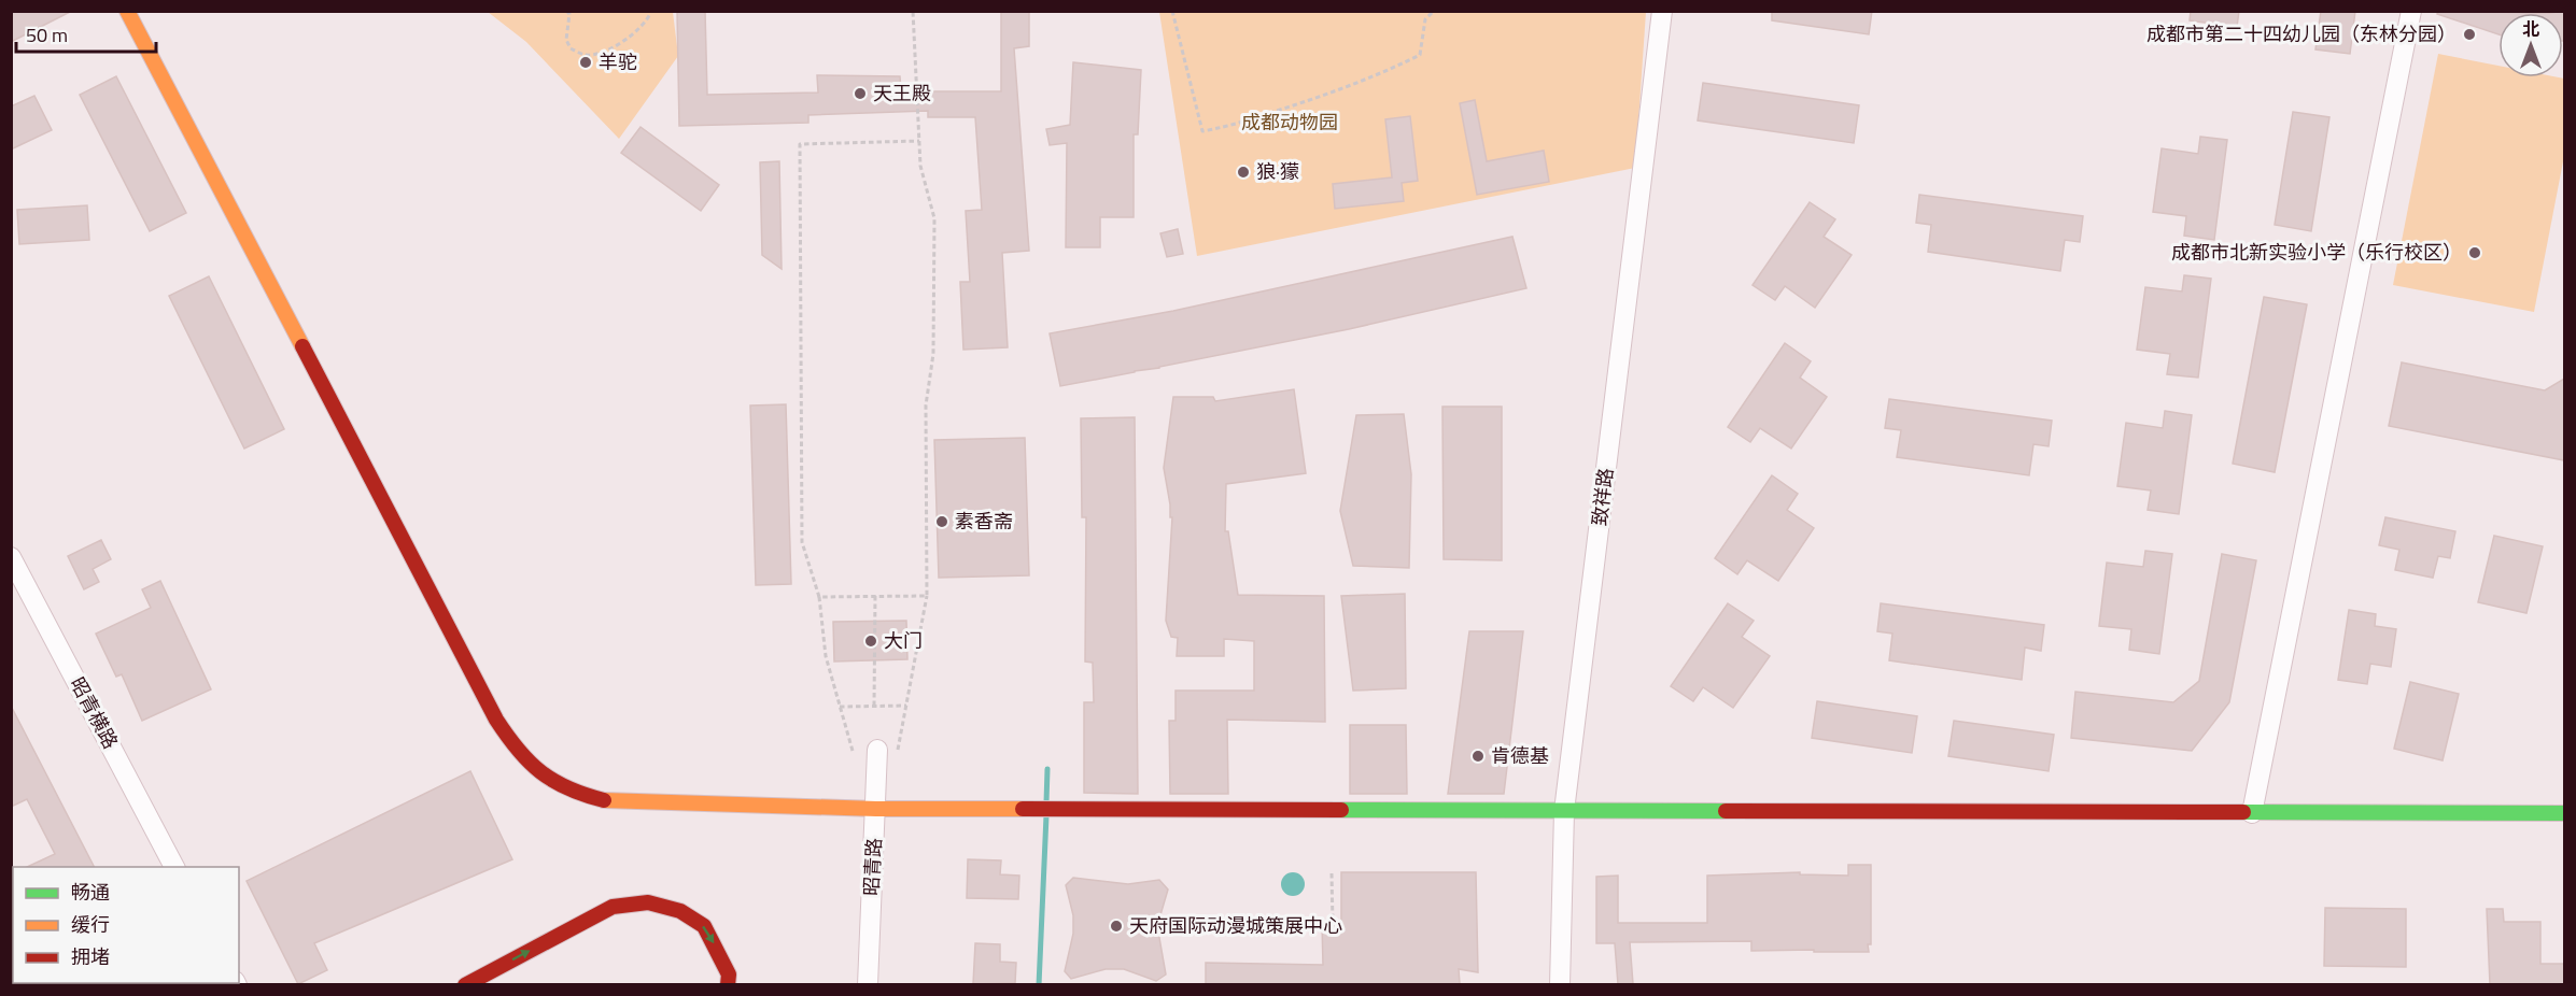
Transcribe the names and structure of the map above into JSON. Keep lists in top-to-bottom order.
{
  "streets": {
    "street": ["致祥路", "昭青横路", "昭青路"]
  },
  "parks": ["成都动物园"],
  "places": [
    "成都市第二十四幼儿园（东林分园）",
    "羊驼",
    "天王殿",
    "狼·獴",
    "成都市北新实验小学（乐行校区）",
    "素香斋",
    "大门",
    "肯德基",
    "天府国际动漫城策展中心"
  ],
  "legend": ["畅通", "缓行", "拥堵"],
  "scale_bar": "50 m",
  "north": "top"
}
